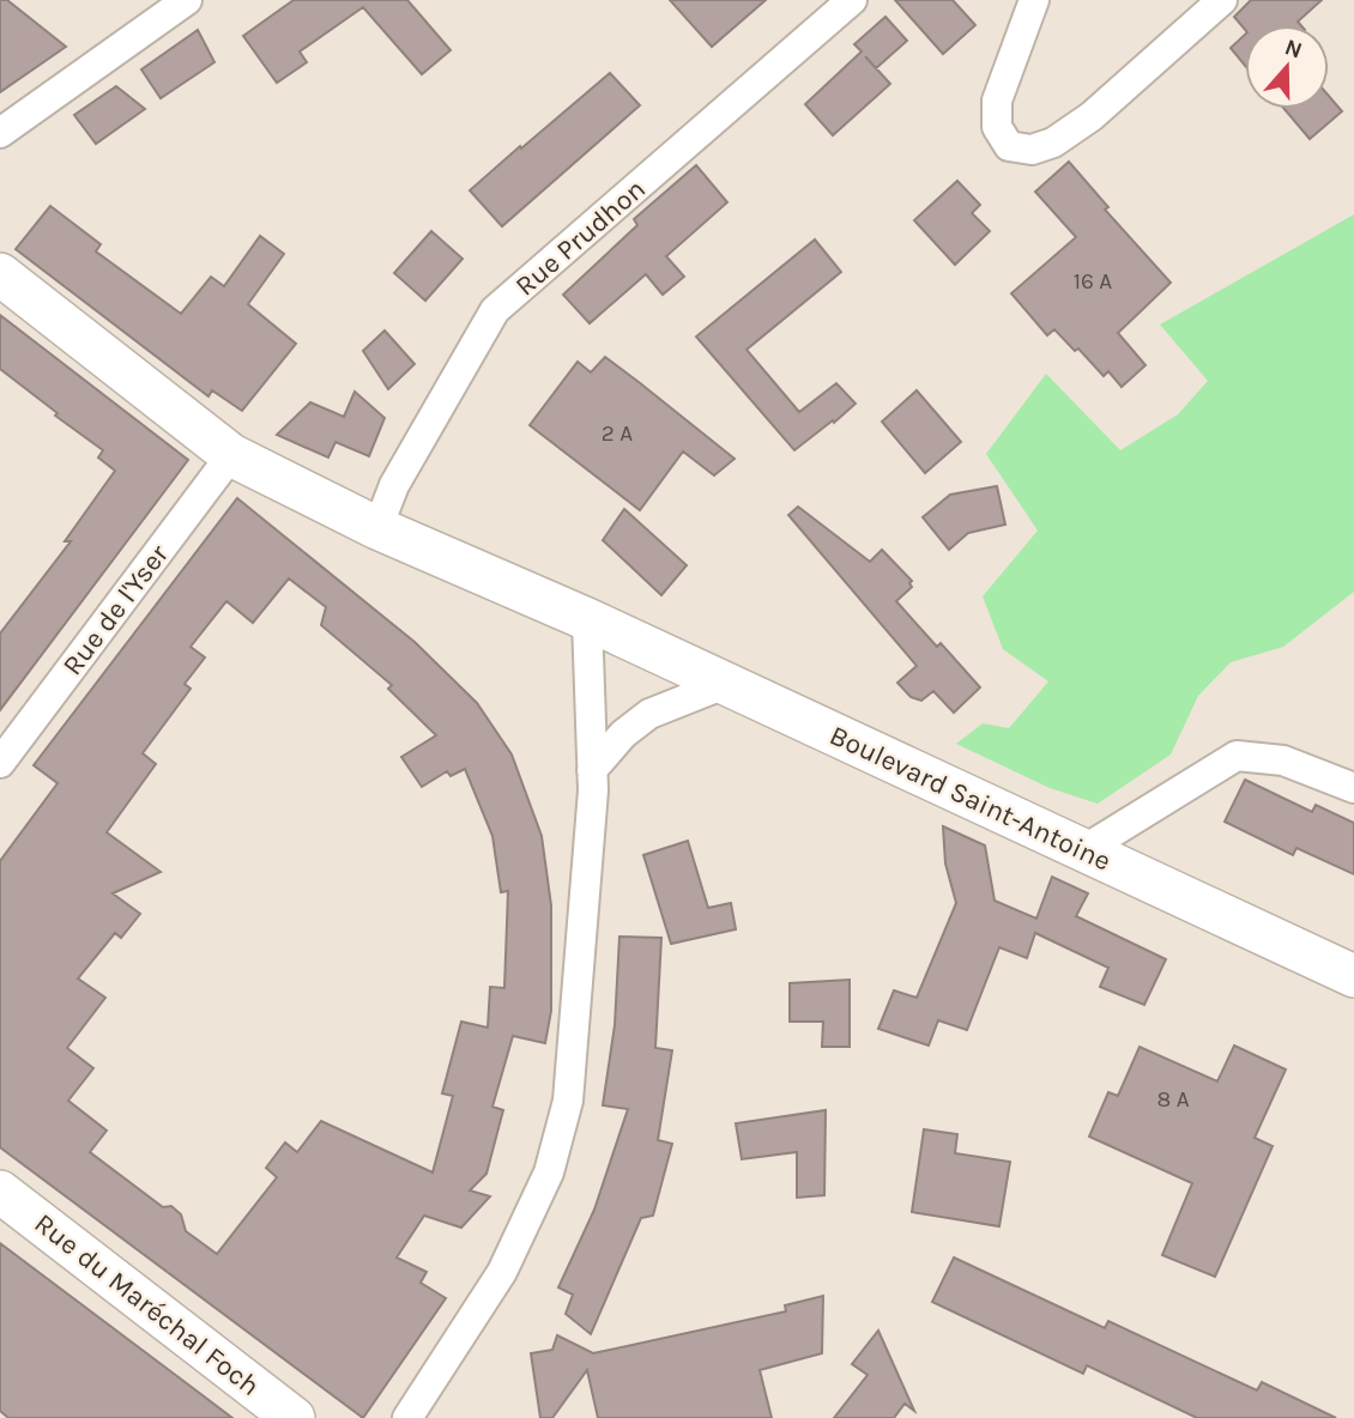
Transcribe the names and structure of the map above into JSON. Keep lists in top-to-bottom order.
{
  "streets": {
    "street": [
      "Rue Prudhon",
      "Rue de l'Yser",
      "Boulevard Saint-Antoine",
      "Rue du Maréchal Foch"
    ]
  },
  "crossings": [
    ["Rue Prudhon", "Boulevard Saint-Antoine"],
    ["Rue de l'Yser", "Boulevard Saint-Antoine"]
  ],
  "house_numbers": ["16 A", "2 A", "8 A"],
  "north": "top"
}
